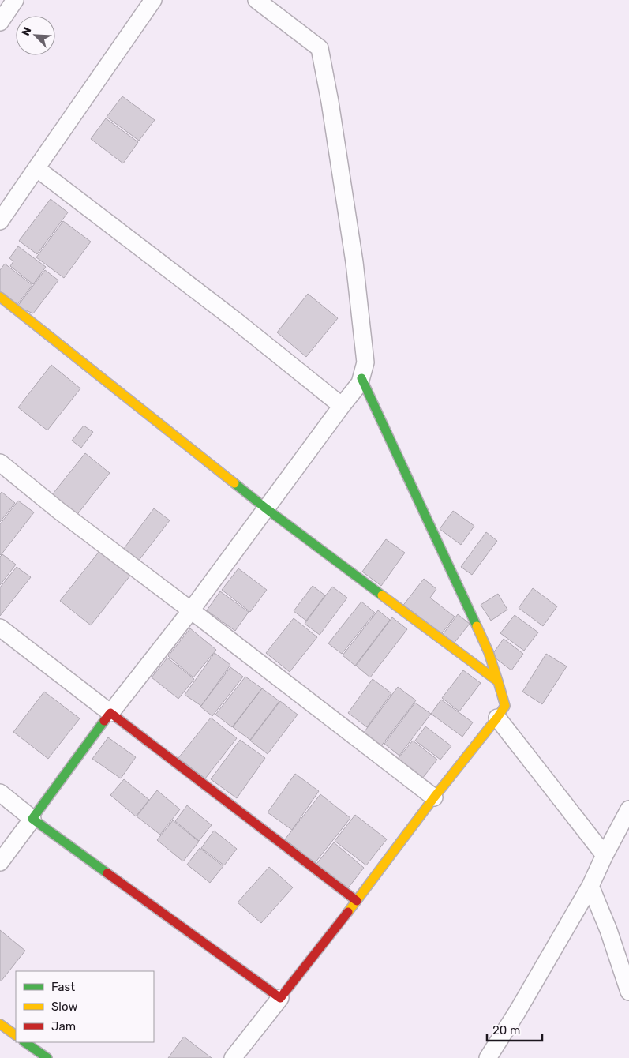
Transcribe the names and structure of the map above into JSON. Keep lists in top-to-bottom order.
{
  "legend": ["Fast", "Slow", "Jam"],
  "scale_bar": "20 m",
  "north": "top left"
}
